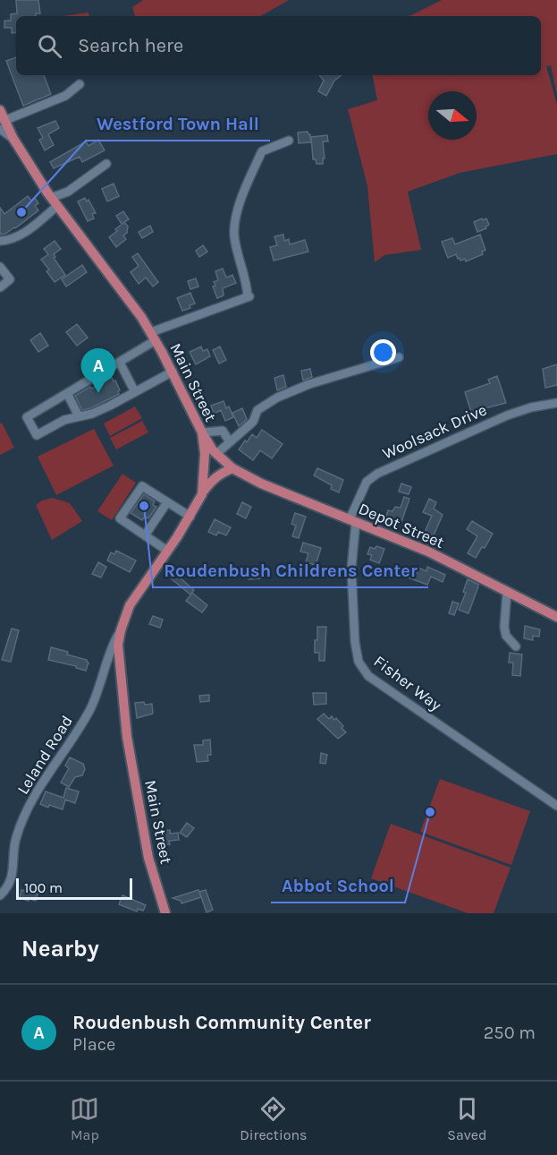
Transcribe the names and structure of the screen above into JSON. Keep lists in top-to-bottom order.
{
  "streets": {
    "main road": ["Main Street", "Depot Street"],
    "street": ["Woolsack Drive", "Fisher Way", "Leland Road"]
  },
  "crossings": [
    ["Main Street", "Depot Street"],
    ["Main Street", "Leland Road"],
    ["Woolsack Drive", "Depot Street"],
    ["Woolsack Drive", "Fisher Way"],
    ["Depot Street", "Fisher Way"]
  ],
  "places": ["Westford Town Hall", "Roudenbush Childrens Center", "Abbot School"],
  "scale_bar": "100 m",
  "north": "right",
  "page": {
    "search": "Search here",
    "pins": "A",
    "scale": "100 m",
    "heading": "Nearby",
    "list": [
      {
        "mark": "A",
        "name": "Roudenbush Community Center",
        "note": "Place",
        "value": "250 m"
      }
    ],
    "nav": ["Map", "Directions", "Saved"]
  }
}
